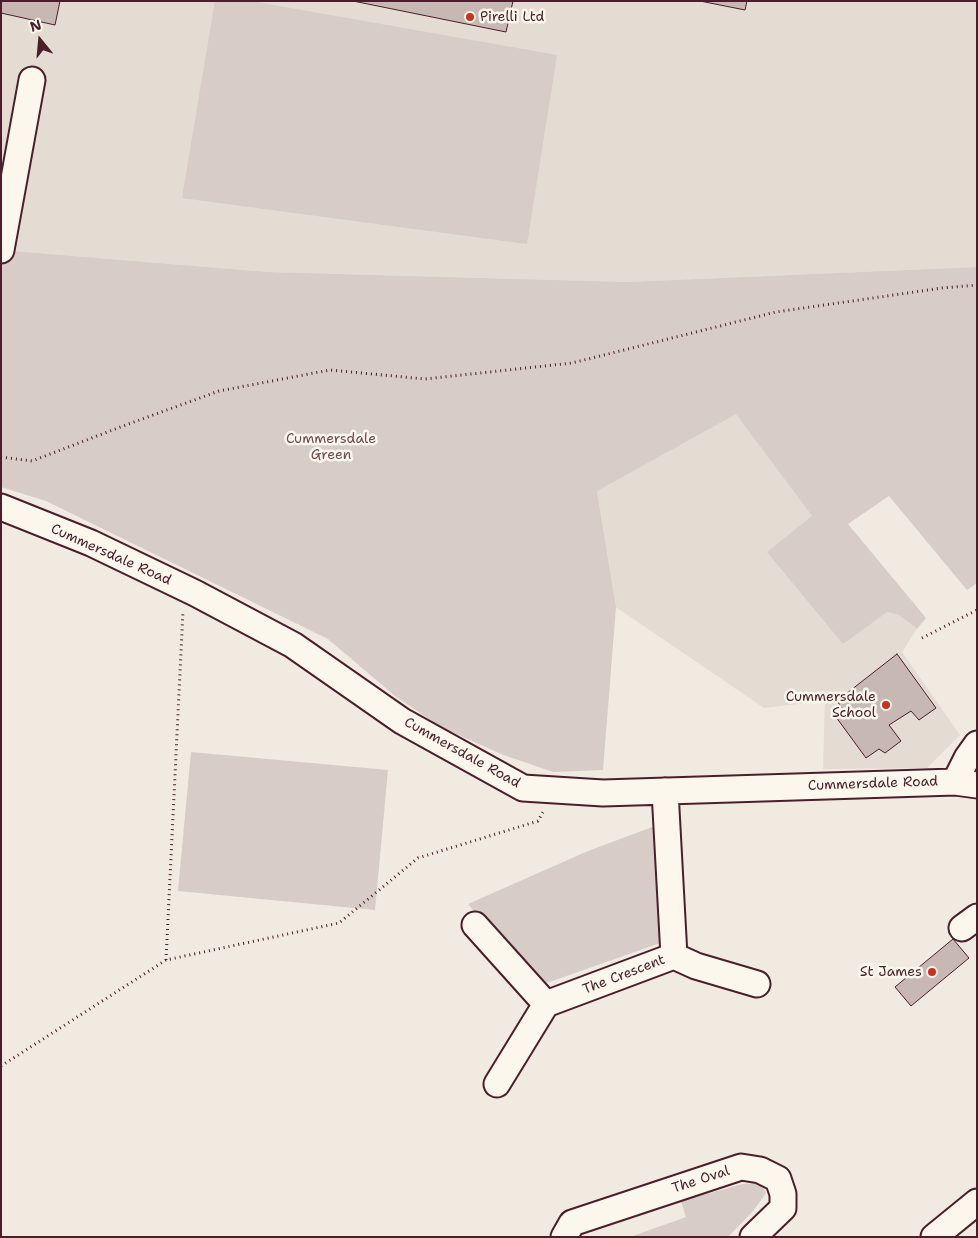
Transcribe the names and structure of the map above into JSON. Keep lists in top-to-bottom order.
{
  "streets": {
    "street": ["Cummersdale Road", "The Crescent", "The Oval"]
  },
  "crossings": [
    ["Cummersdale Road", "The Crescent"]
  ],
  "parks": ["Cummersdale Green"],
  "places": ["Pirelli Ltd", "Cummersdale School", "St James"],
  "north": "top"
}
